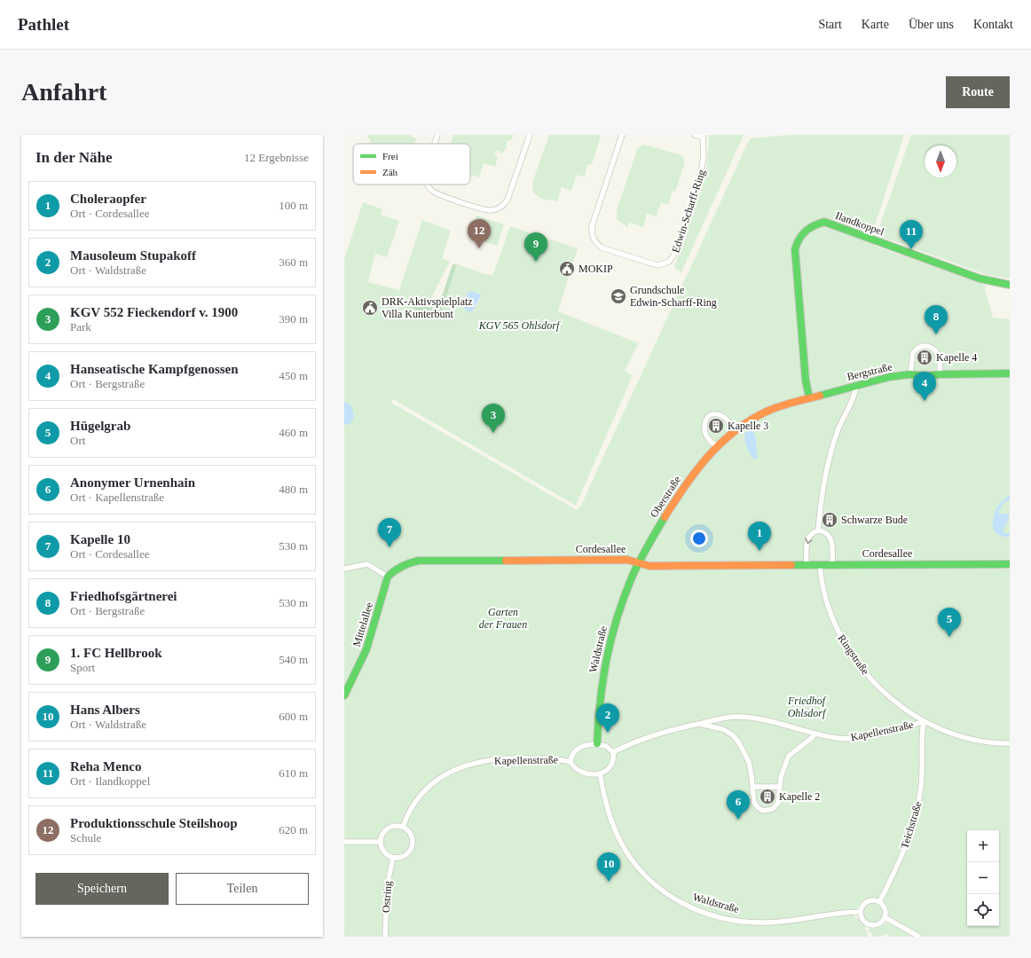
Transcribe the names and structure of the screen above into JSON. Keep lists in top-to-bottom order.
{
  "streets": {
    "street": [
      "Edwin-Scharff-Ring",
      "Ilandkoppel",
      "Bergstraße",
      "Oberstraße",
      "Cordesallee",
      "Mittelallee",
      "Waldstraße",
      "Ringstraße",
      "Kapellenstraße",
      "Teichstraße",
      "Ostring"
    ]
  },
  "crossings": [
    ["Ilandkoppel", "Oberstraße"],
    ["Bergstraße", "Oberstraße"],
    ["Oberstraße", "Cordesallee"],
    ["Oberstraße", "Waldstraße"],
    ["Cordesallee", "Mittelallee"],
    ["Cordesallee", "Waldstraße"],
    ["Cordesallee", "Ringstraße"],
    ["Waldstraße", "Kapellenstraße"],
    ["Waldstraße", "Teichstraße"],
    ["Ringstraße", "Kapellenstraße"],
    ["Ringstraße", "Teichstraße"],
    ["Kapellenstraße", "Teichstraße"],
    ["Kapellenstraße", "Ostring"]
  ],
  "parks": ["KGV 565 Ohlsdorf", "Garten der Frauen", "Friedhof Ohlsdorf"],
  "places": {
    "public building": ["MOKIP", "DRK-Aktivspielplatz Villa Kunterbunt"],
    "school or university": ["Grundschule Edwin-Scharff-Ring"],
    "building": [
      "Kapelle 4",
      "Kapelle 3",
      "Schwarze Bude",
      "Kapelle 2"
    ]
  },
  "legend": ["Frei", "Zäh"],
  "north": "bottom",
  "page": {
    "header": "Pathlet",
    "nav": [
      "Start",
      "Karte",
      "Über uns",
      "Kontakt"
    ],
    "buttons": [
      "Route",
      ["Speichern", "Teilen"]
    ],
    "title": "Anfahrt",
    "heading": ["In der Nähe", "12 Ergebnisse"],
    "list": [
      {
        "mark": "1",
        "name": "Choleraopfer",
        "note": "Ort · Cordesallee",
        "value": "100 m"
      },
      {
        "mark": "2",
        "name": "Mausoleum Stupakoff",
        "note": "Ort · Waldstraße",
        "value": "360 m"
      },
      {
        "mark": "3",
        "name": "KGV 552 Fieckendorf v. 1900",
        "note": "Park",
        "value": "390 m"
      },
      {
        "mark": "4",
        "name": "Hanseatische Kampfgenossen",
        "note": "Ort · Bergstraße",
        "value": "450 m"
      },
      {
        "mark": "5",
        "name": "Hügelgrab",
        "note": "Ort",
        "value": "460 m"
      },
      {
        "mark": "6",
        "name": "Anonymer Urnenhain",
        "note": "Ort · Kapellenstraße",
        "value": "480 m"
      },
      {
        "mark": "7",
        "name": "Kapelle 10",
        "note": "Ort · Cordesallee",
        "value": "530 m"
      },
      {
        "mark": "8",
        "name": "Friedhofsgärtnerei",
        "note": "Ort · Bergstraße",
        "value": "530 m"
      },
      {
        "mark": "9",
        "name": "1. FC Hellbrook",
        "note": "Sport",
        "value": "540 m"
      },
      {
        "mark": "10",
        "name": "Hans Albers",
        "note": "Ort · Waldstraße",
        "value": "600 m"
      },
      {
        "mark": "11",
        "name": "Reha Menco",
        "note": "Ort · Ilandkoppel",
        "value": "610 m"
      },
      {
        "mark": "12",
        "name": "Produktionsschule Steilshoop",
        "note": "Schule",
        "value": "620 m"
      }
    ],
    "pins": [
      "12",
      "11",
      "9",
      "8",
      "4",
      "3",
      "7",
      "1",
      "5",
      "2",
      "6",
      "10"
    ],
    "map_buttons": ["+", "−"]
  }
}
